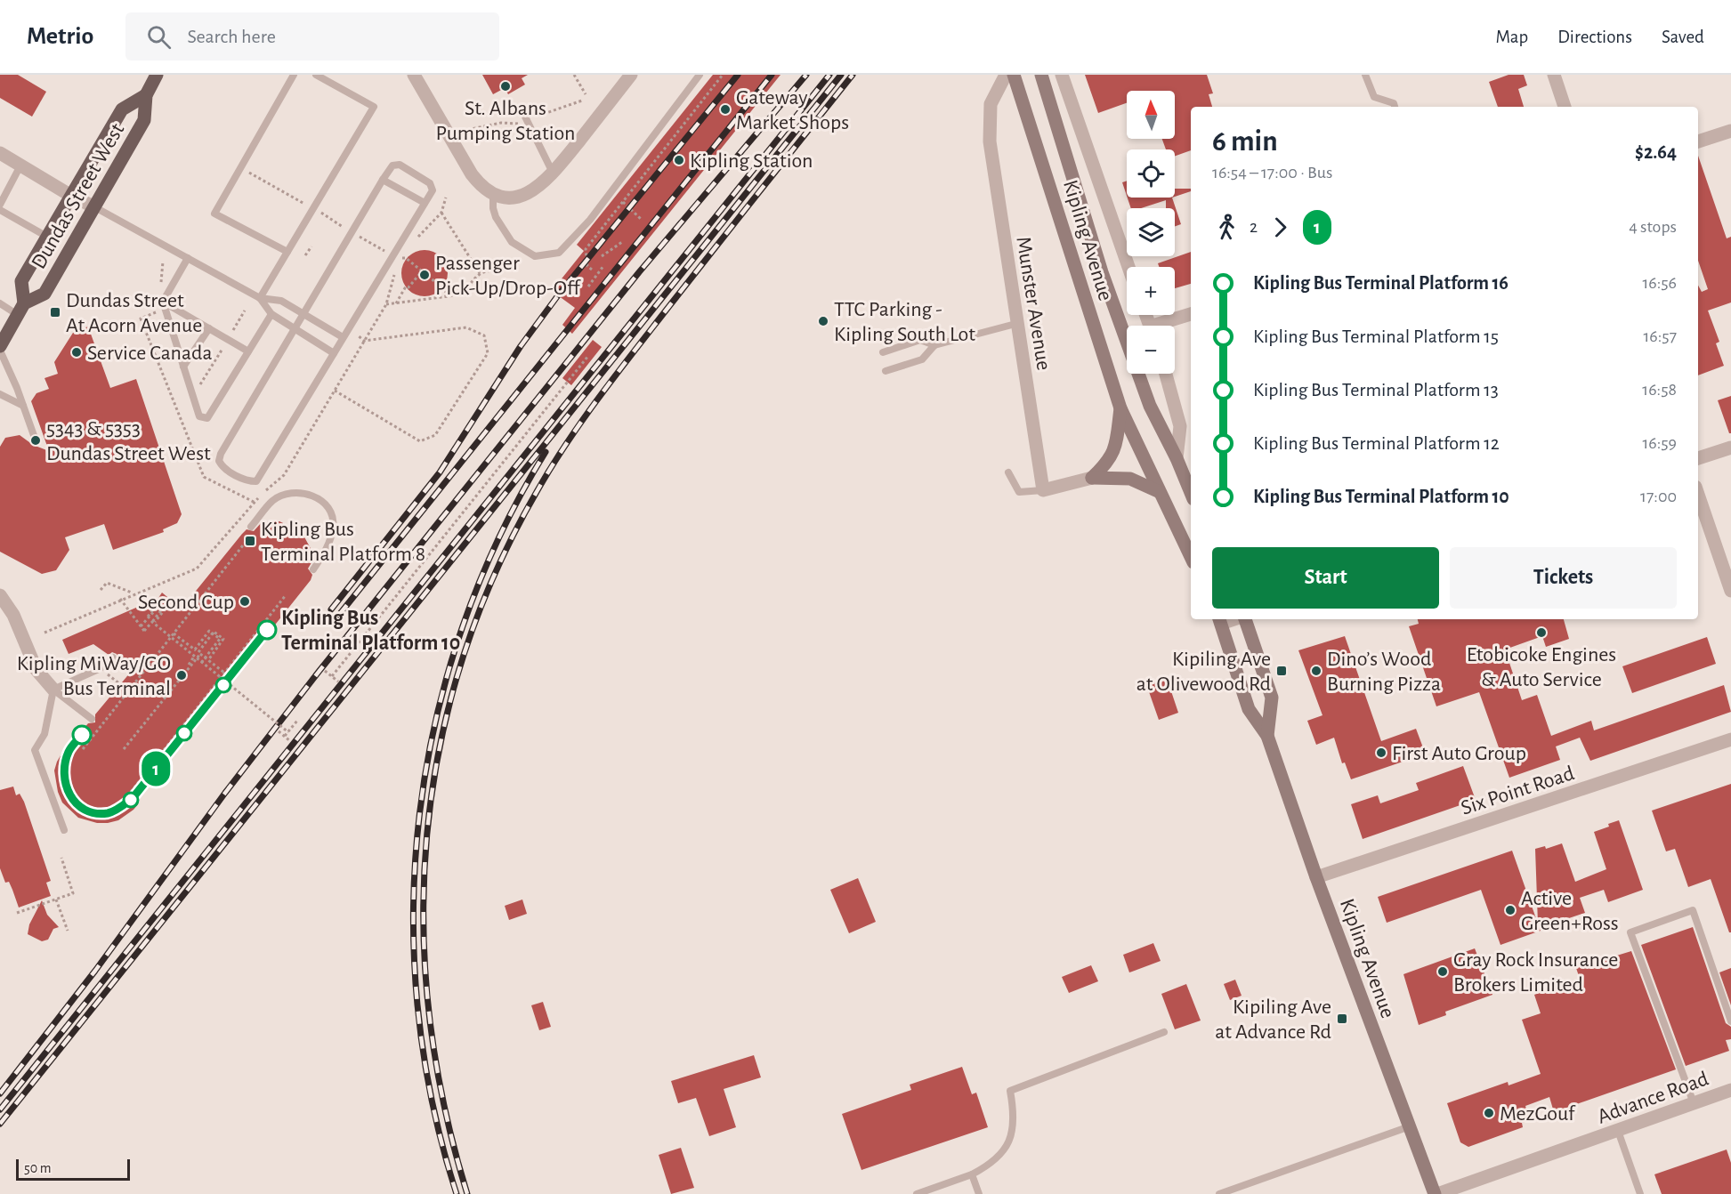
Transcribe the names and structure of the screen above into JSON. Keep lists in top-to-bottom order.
{
  "streets": {
    "main road": ["Dundas Street West", "Kipling Avenue"],
    "street": ["Munster Avenue", "Six Point Road", "Advance Road"]
  },
  "crossings": [
    ["Kipling Avenue", "Six Point Road"],
    ["Kipling Avenue", "Advance Road"]
  ],
  "places": {
    "other": [
      "St. Albans Pumping Station",
      "Gateway Market Shops",
      "Kipling Station",
      "Passenger Pick-Up/Drop-Off",
      "TTC Parking - Kipling South Lot",
      "Service Canada",
      "5343 & 5353 Dundas Street West",
      "Second Cup",
      "Kipling Bus Terminal Platform 10",
      "Etobicoke Engines & Auto Service",
      "Dino’s Wood Burning Pizza",
      "Kipling MiWay/GO Bus Terminal",
      "First Auto Group",
      "Active Green+Ross",
      "Gray Rock Insurance Brokers Limited",
      "MezGouf"
    ],
    "transit": [
      "Dundas Street At Acorn Avenue",
      "Kipling Bus Terminal Platform 8",
      "Kipiling Ave at Olivewood Rd",
      "Kipiling Ave at Advance Rd"
    ]
  },
  "lines": ["bus line 1"],
  "scale_bar": "50 m",
  "north": "top",
  "page": {
    "header": "Metrio",
    "search": "Search here",
    "nav": ["Map", "Directions", "Saved"],
    "on_map": "1",
    "map_buttons": ["+", "−"],
    "heading": ["6 min", "16:54 – 17:00 · Bus", "$2.64"],
    "legs": ["2", "1", "4 stops"],
    "list": [
      {
        "name": "Kipling Bus Terminal Platform 16",
        "value": "16:56"
      },
      {
        "name": "Kipling Bus Terminal Platform 15",
        "value": "16:57"
      },
      {
        "name": "Kipling Bus Terminal Platform 13",
        "value": "16:58"
      },
      {
        "name": "Kipling Bus Terminal Platform 12",
        "value": "16:59"
      },
      {
        "name": "Kipling Bus Terminal Platform 10",
        "value": "17:00"
      }
    ],
    "buttons": ["Start", "Tickets"],
    "scale": "50 m"
  }
}
